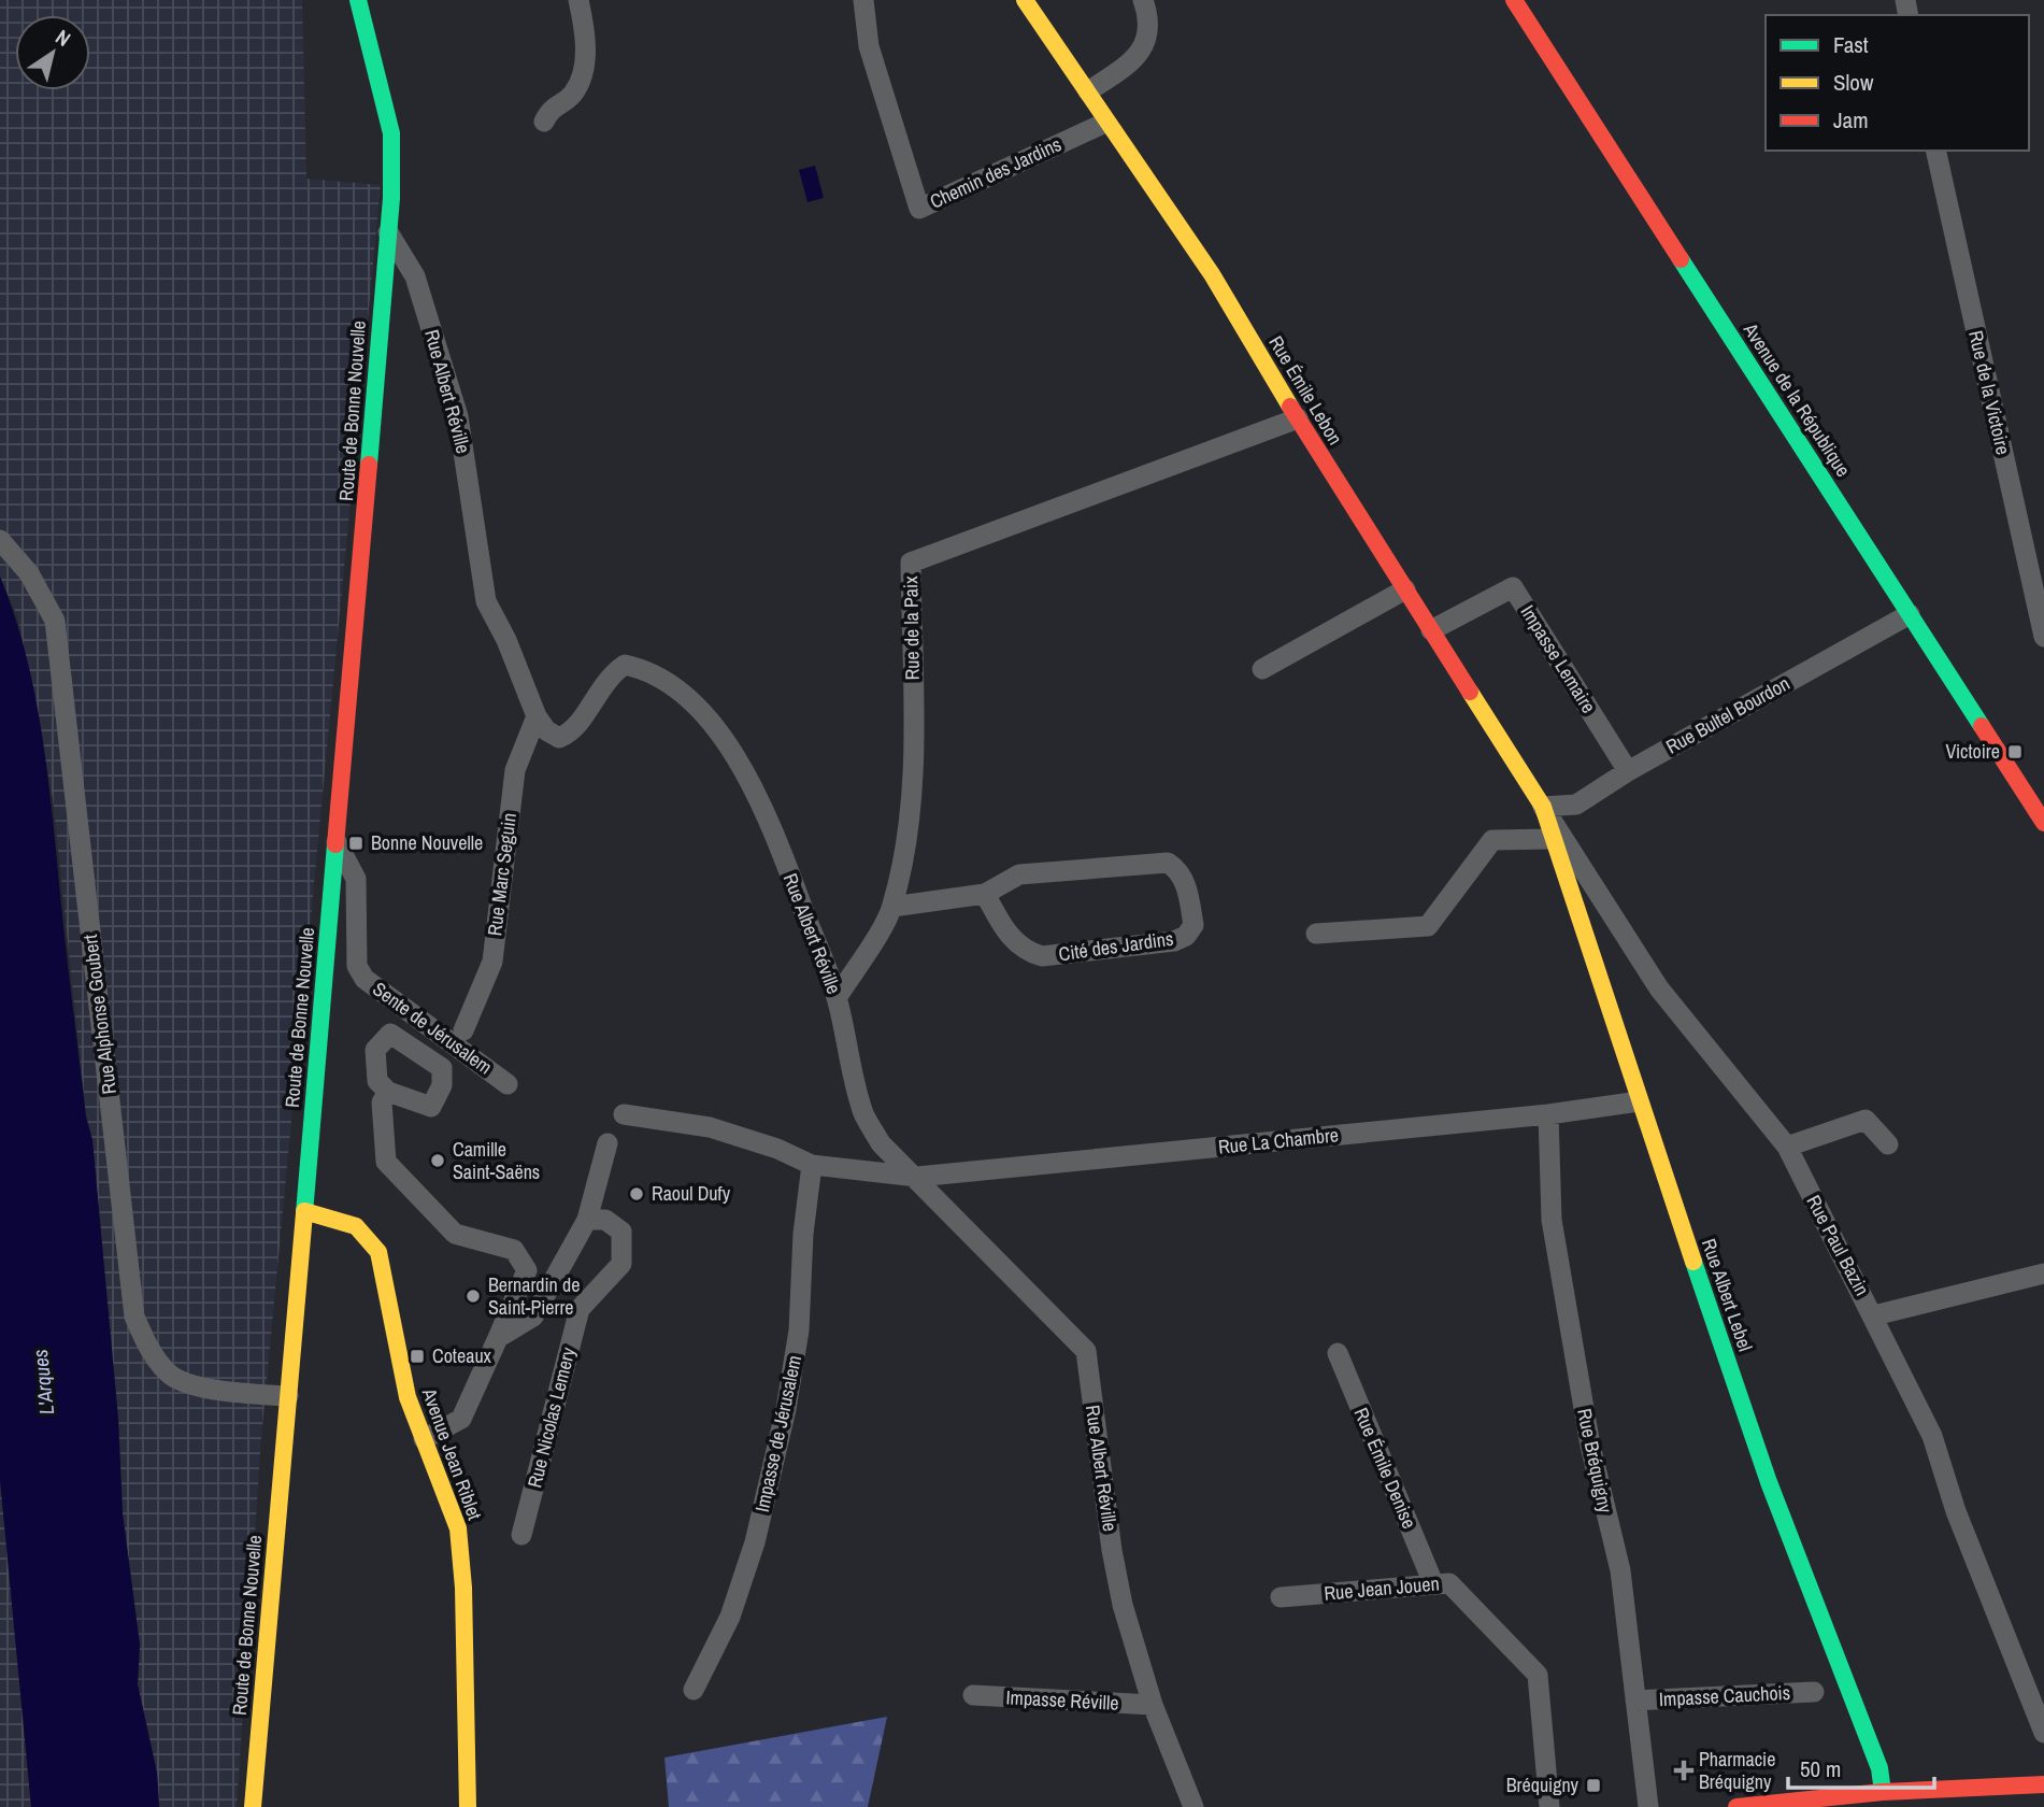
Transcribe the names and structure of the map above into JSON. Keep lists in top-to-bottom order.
{
  "streets": {
    "street": [
      "Chemin des Jardins",
      "Rue Émile Lebon",
      "Rue Albert Réville",
      "Rue de la Victoire",
      "Avenue de la République",
      "Route de Bonne Nouvelle",
      "Rue de la Paix",
      "Impasse Lemaire",
      "Rue Bultel Bourdon",
      "Rue Marc Seguin",
      "Cité des Jardins",
      "Rue Alphonse Goubert",
      "Sente de Jérusalem",
      "Rue La Chambre",
      "Rue Paul Bazin",
      "Rue Albert Lebel",
      "Rue Nicolas Lemery",
      "Impasse de Jérusalem",
      "Avenue Jean Riblet",
      "Rue Bréquigny",
      "Rue Émile Denise",
      "Rue Jean Jouen",
      "Impasse Cauchois",
      "Impasse Réville"
    ]
  },
  "crossings": [
    ["Chemin des Jardins", "Rue Émile Lebon"],
    ["Rue Émile Lebon", "Rue de la Paix"],
    ["Rue Émile Lebon", "Impasse Lemaire"],
    ["Rue Émile Lebon", "Rue Bultel Bourdon"],
    ["Rue Émile Lebon", "Rue Paul Bazin"],
    ["Rue Émile Lebon", "Rue Albert Lebel"],
    ["Rue Albert Réville", "Route de Bonne Nouvelle"],
    ["Rue Albert Réville", "Rue de la Paix"],
    ["Rue Albert Réville", "Rue Marc Seguin"],
    ["Rue Albert Réville", "Rue La Chambre"],
    ["Rue Albert Réville", "Impasse Réville"],
    ["Avenue de la République", "Rue Bultel Bourdon"],
    ["Route de Bonne Nouvelle", "Rue Alphonse Goubert"],
    ["Route de Bonne Nouvelle", "Sente de Jérusalem"],
    ["Route de Bonne Nouvelle", "Avenue Jean Riblet"],
    ["Rue de la Paix", "Cité des Jardins"],
    ["Impasse Lemaire", "Rue Bultel Bourdon"],
    ["Rue Bultel Bourdon", "Rue Paul Bazin"],
    ["Rue Bultel Bourdon", "Rue Albert Lebel"],
    ["Rue La Chambre", "Rue Albert Lebel"],
    ["Rue La Chambre", "Rue Bréquigny"],
    ["Rue Paul Bazin", "Rue Albert Lebel"],
    ["Rue Bréquigny", "Impasse Cauchois"],
    ["Rue Émile Denise", "Rue Jean Jouen"]
  ],
  "water": ["L'Arques"],
  "places": {
    "transit": [
      "Victoire",
      "Bonne Nouvelle",
      "Coteaux",
      "Bréquigny"
    ],
    "other": ["Camille Saint-Saëns", "Raoul Dufy", "Bernardin de Saint-Pierre"],
    "health": ["Pharmacie Bréquigny"]
  },
  "legend": ["Fast", "Slow", "Jam"],
  "scale_bar": "50 m",
  "north": "top right"
}
